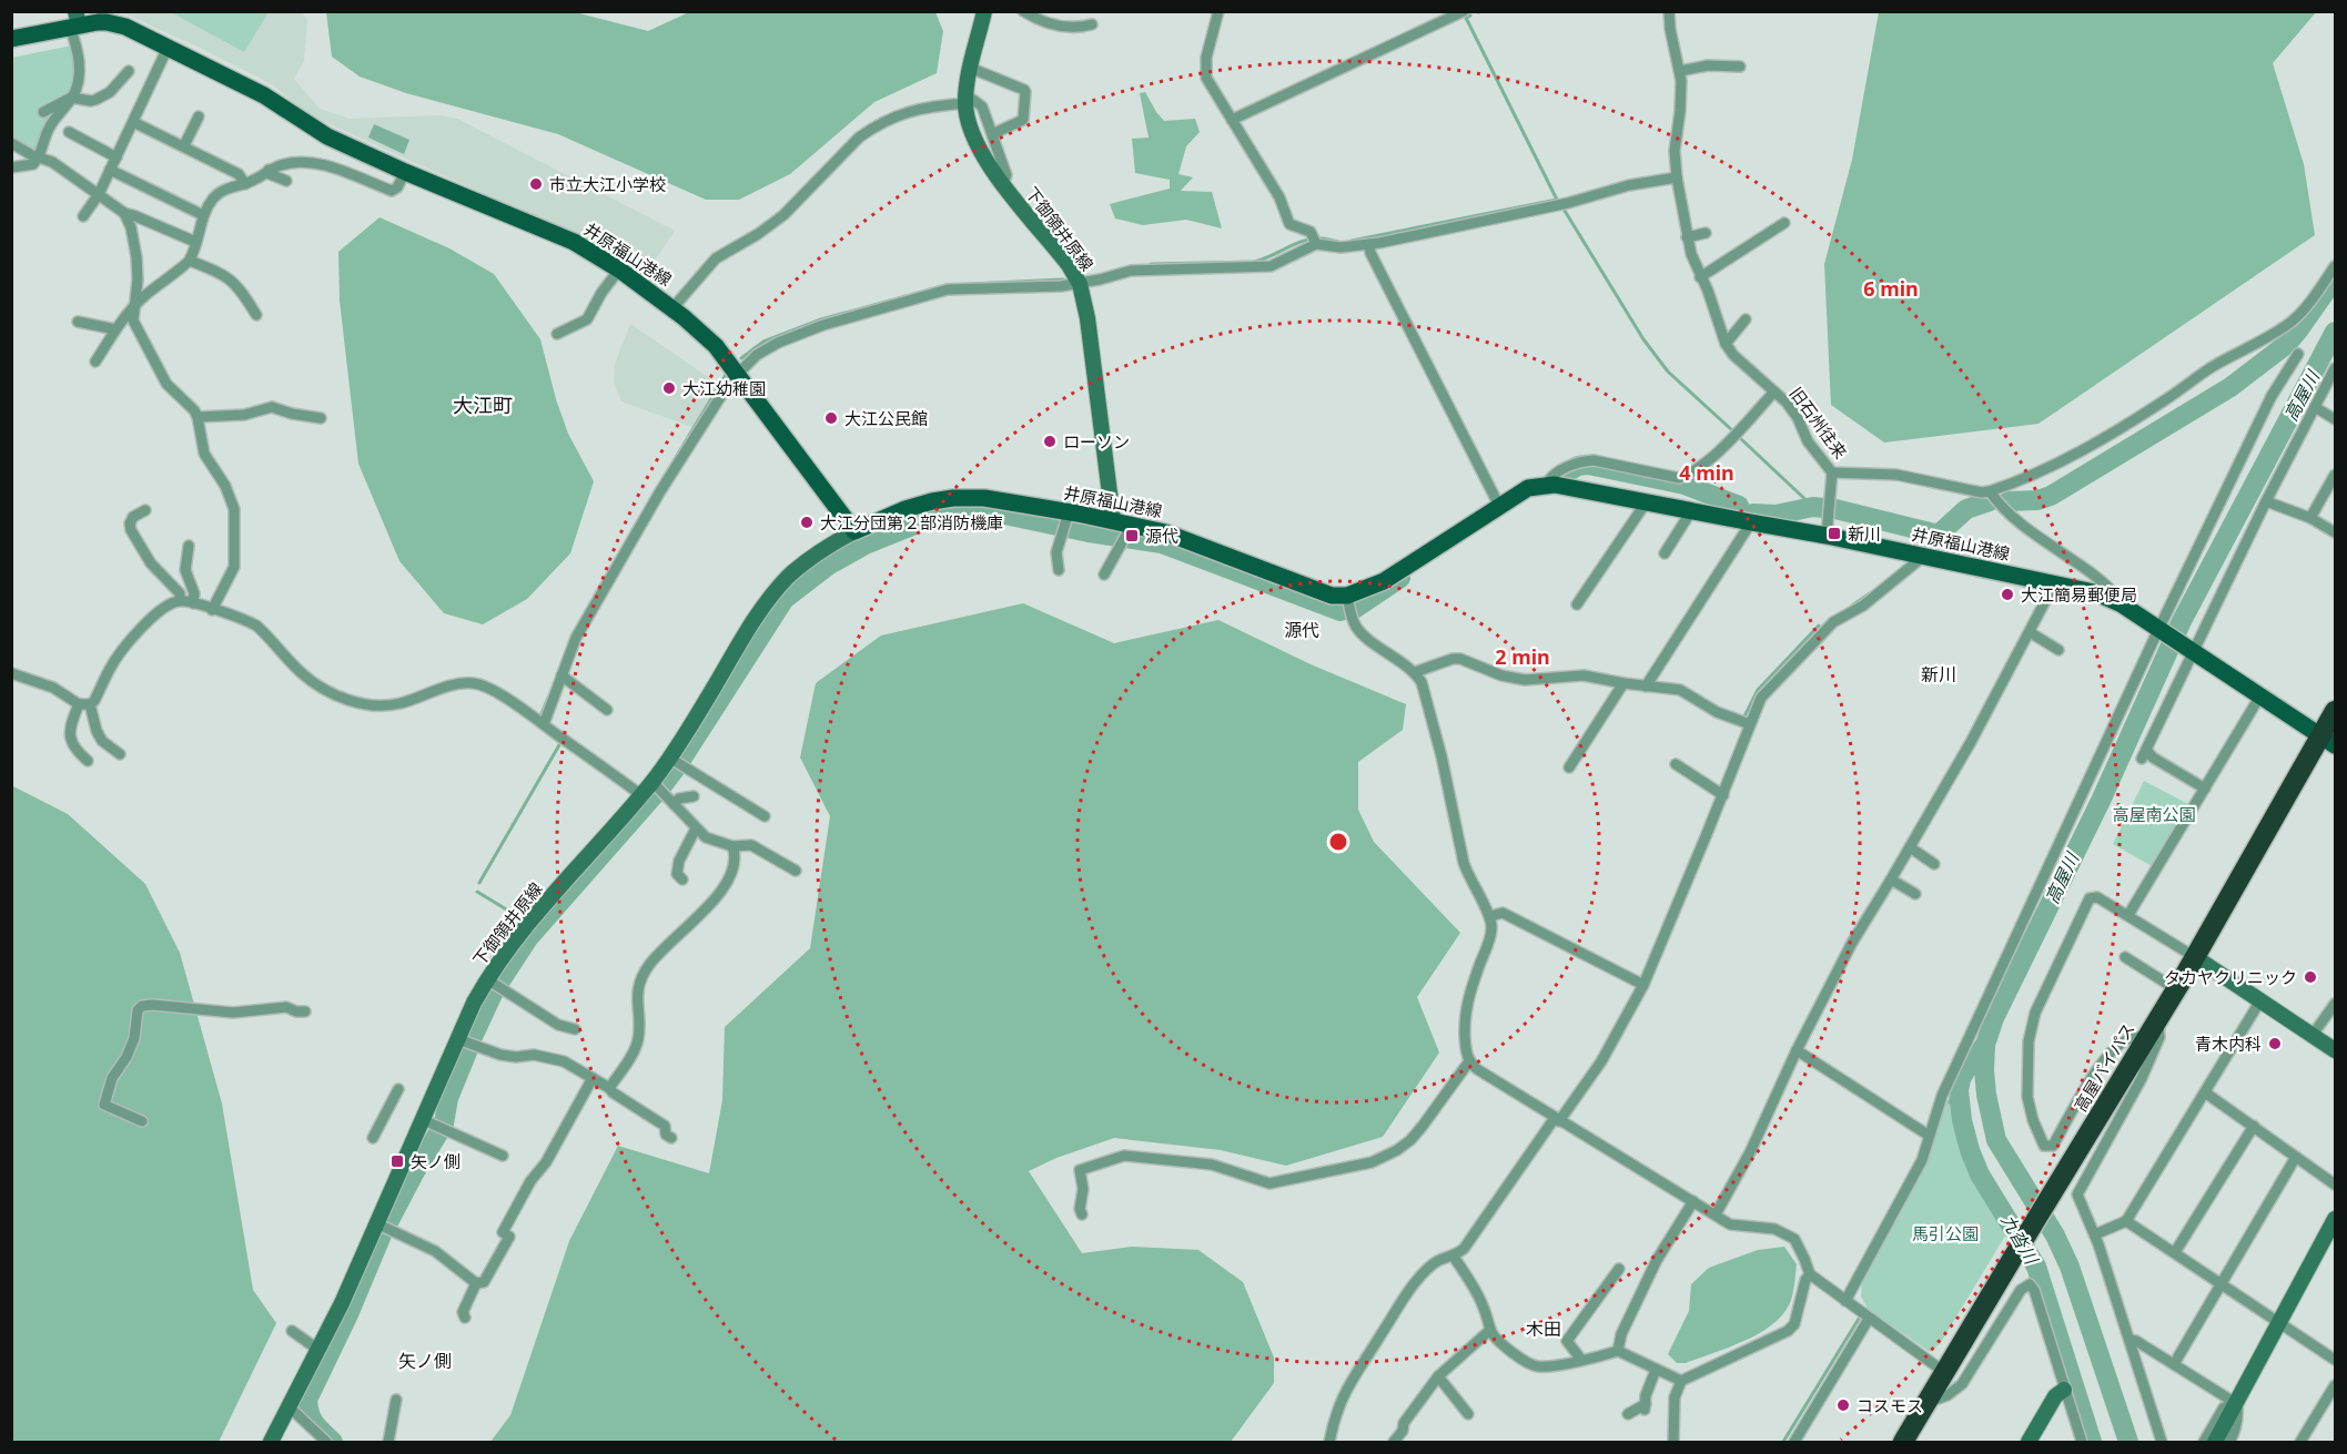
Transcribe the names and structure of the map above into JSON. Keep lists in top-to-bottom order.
{
  "streets": {
    "highway": ["高屋バイパス"],
    "main road": ["下御領井原線", "井原福山港線"],
    "street": ["旧石州往来"]
  },
  "crossings": [
    ["下御領井原線", "井原福山港線"],
    ["井原福山港線", "高屋バイパス"]
  ],
  "districts": [
    "大江町",
    "源代",
    "新川",
    "木田",
    "矢ノ側"
  ],
  "water": ["高屋川", "九沓川"],
  "parks": ["高屋南公園", "馬引公園"],
  "places": {
    "other": [
      "市立大江小学校",
      "大江幼稚園",
      "大江公民館",
      "ローソン",
      "大江分団第２部消防機庫",
      "大江簡易郵便局",
      "タカヤクリニック",
      "青木内科",
      "コスモス"
    ],
    "transit": ["新川", "源代", "矢ノ側"]
  },
  "rings": ["6 min", "4 min", "2 min"]
}
